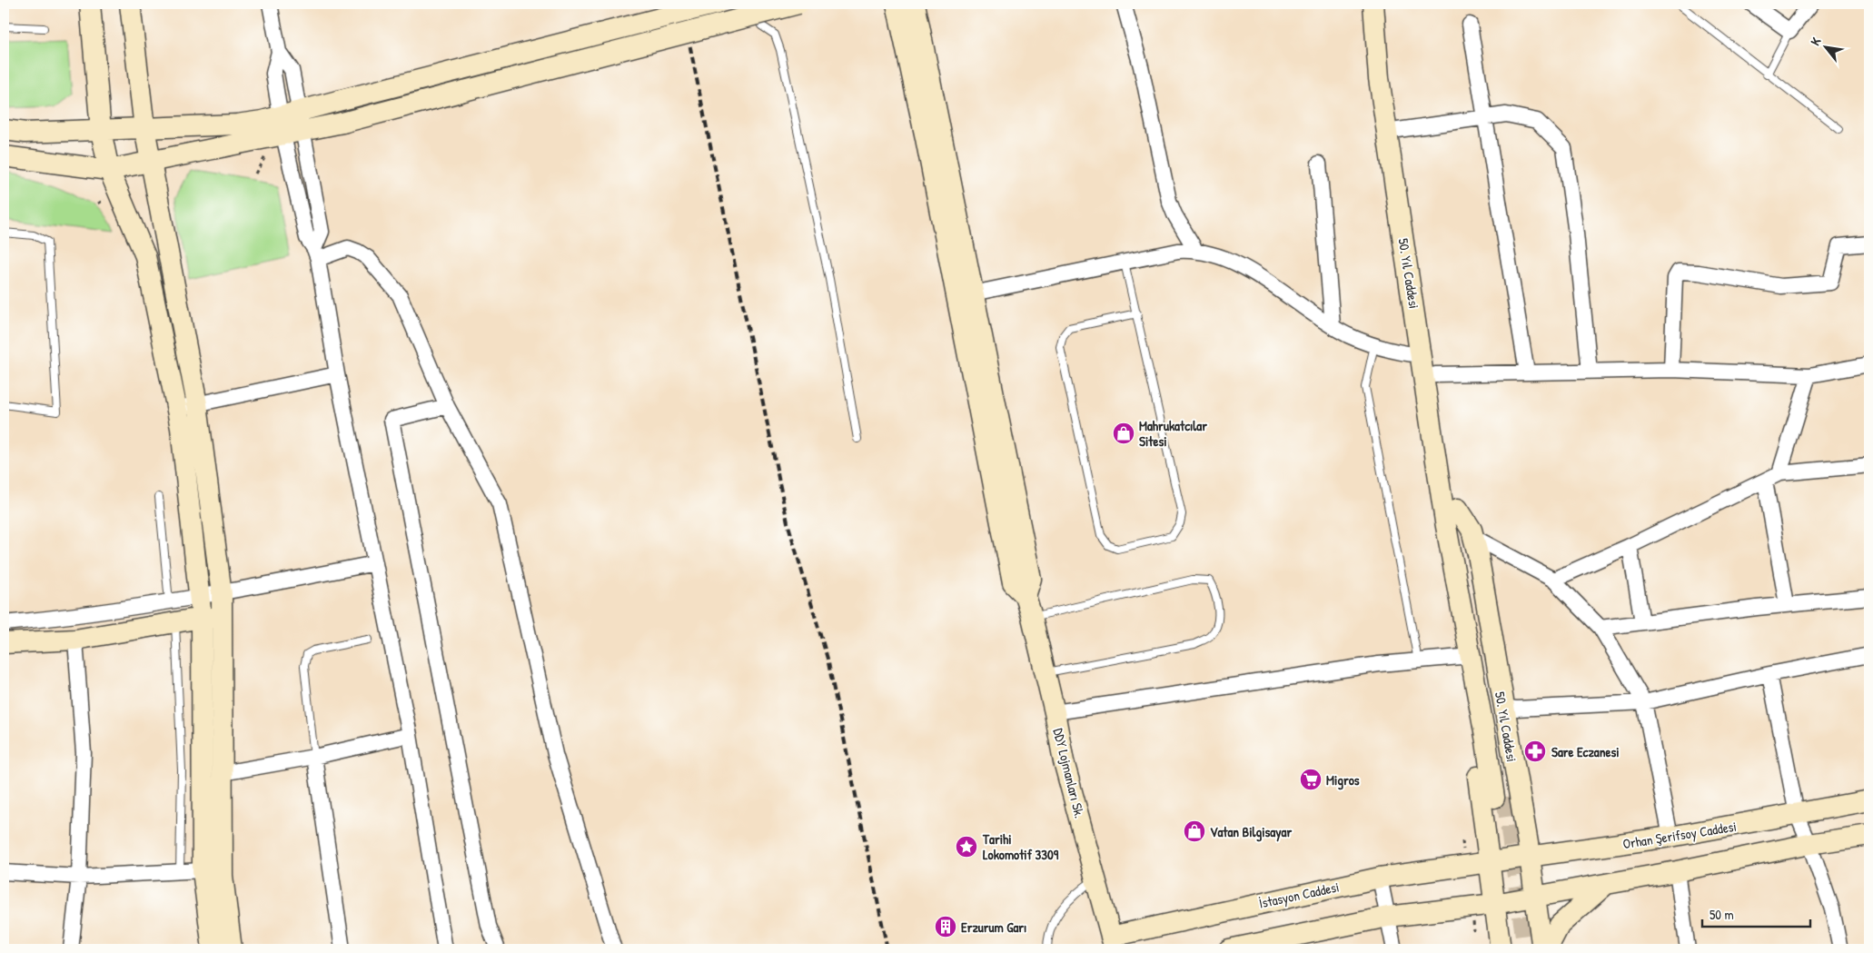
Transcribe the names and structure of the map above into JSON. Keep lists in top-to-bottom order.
{
  "streets": {
    "street": [
      "50. Yıl Caddesi",
      "DDY Lojmanları Sk.",
      "Orhan Şerifsoy Caddesi",
      "İstasyon Caddesi"
    ]
  },
  "crossings": [
    ["50. Yıl Caddesi", "Orhan Şerifsoy Caddesi"],
    ["50. Yıl Caddesi", "İstasyon Caddesi"],
    ["DDY Lojmanları Sk.", "İstasyon Caddesi"],
    ["Orhan Şerifsoy Caddesi", "İstasyon Caddesi"]
  ],
  "places": {
    "shop": ["Mahrukatcılar Sitesi", "Vatan Bilgisayar"],
    "pharmacy": ["Sare Eczanesi"],
    "supermarket": ["Migros"],
    "place": ["Tarihi Lokomotif 3309"],
    "building": ["Erzurum Garı"]
  },
  "scale_bar": "50 m",
  "north": "top left"
}
